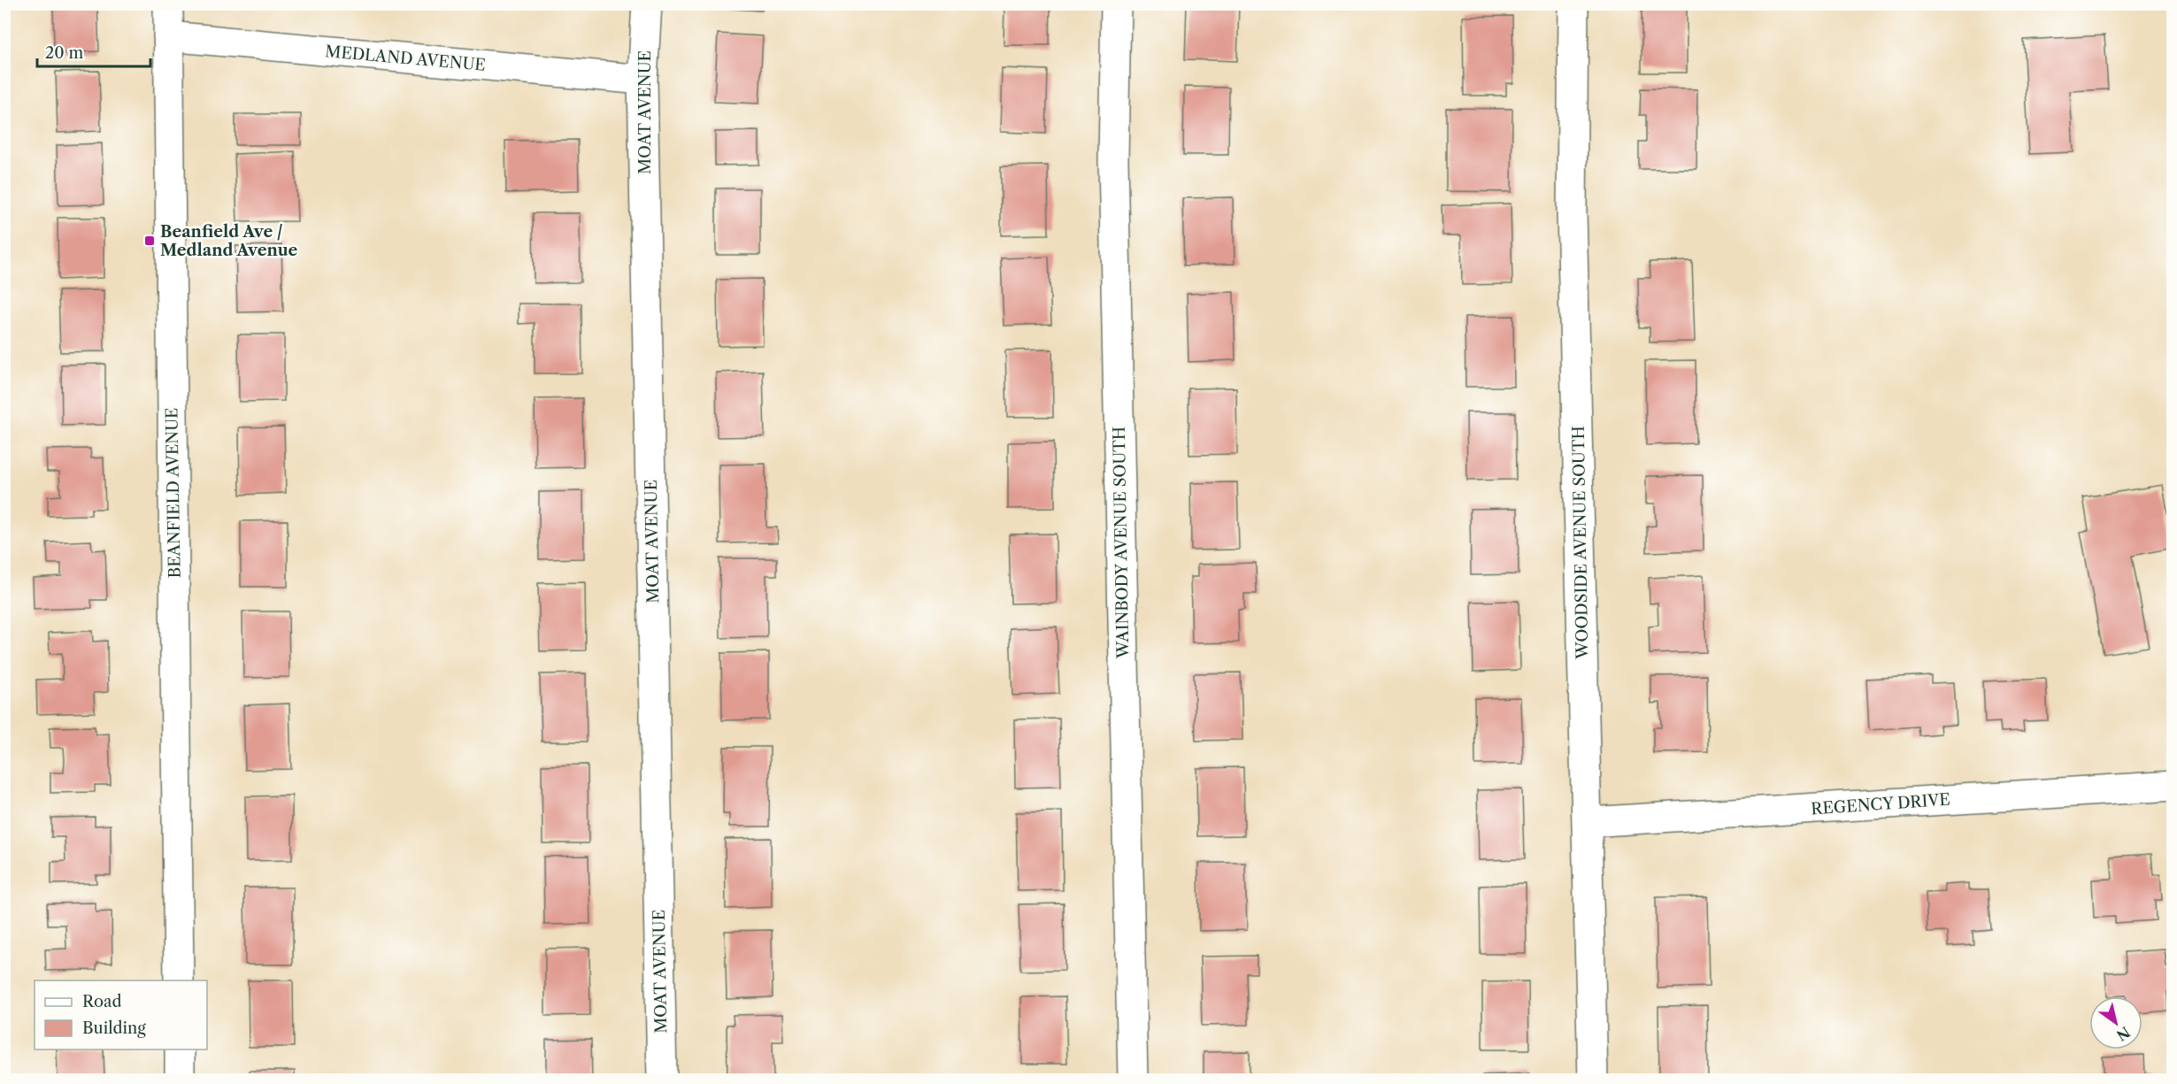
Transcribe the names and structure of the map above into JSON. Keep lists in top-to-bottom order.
{
  "streets": {
    "street": [
      "MEDLAND AVENUE",
      "MOAT AVENUE",
      "BEANFIELD AVENUE",
      "WAINBODY AVENUE SOUTH",
      "WOODSIDE AVENUE SOUTH",
      "REGENCY DRIVE"
    ]
  },
  "crossings": [
    ["MEDLAND AVENUE", "MOAT AVENUE"],
    ["MEDLAND AVENUE", "BEANFIELD AVENUE"],
    ["WOODSIDE AVENUE SOUTH", "REGENCY DRIVE"]
  ],
  "places": {
    "transit": ["Beanfield Ave / Medland Avenue"]
  },
  "legend": ["Road", "Building"],
  "scale_bar": "20 m",
  "north": "bottom right"
}
